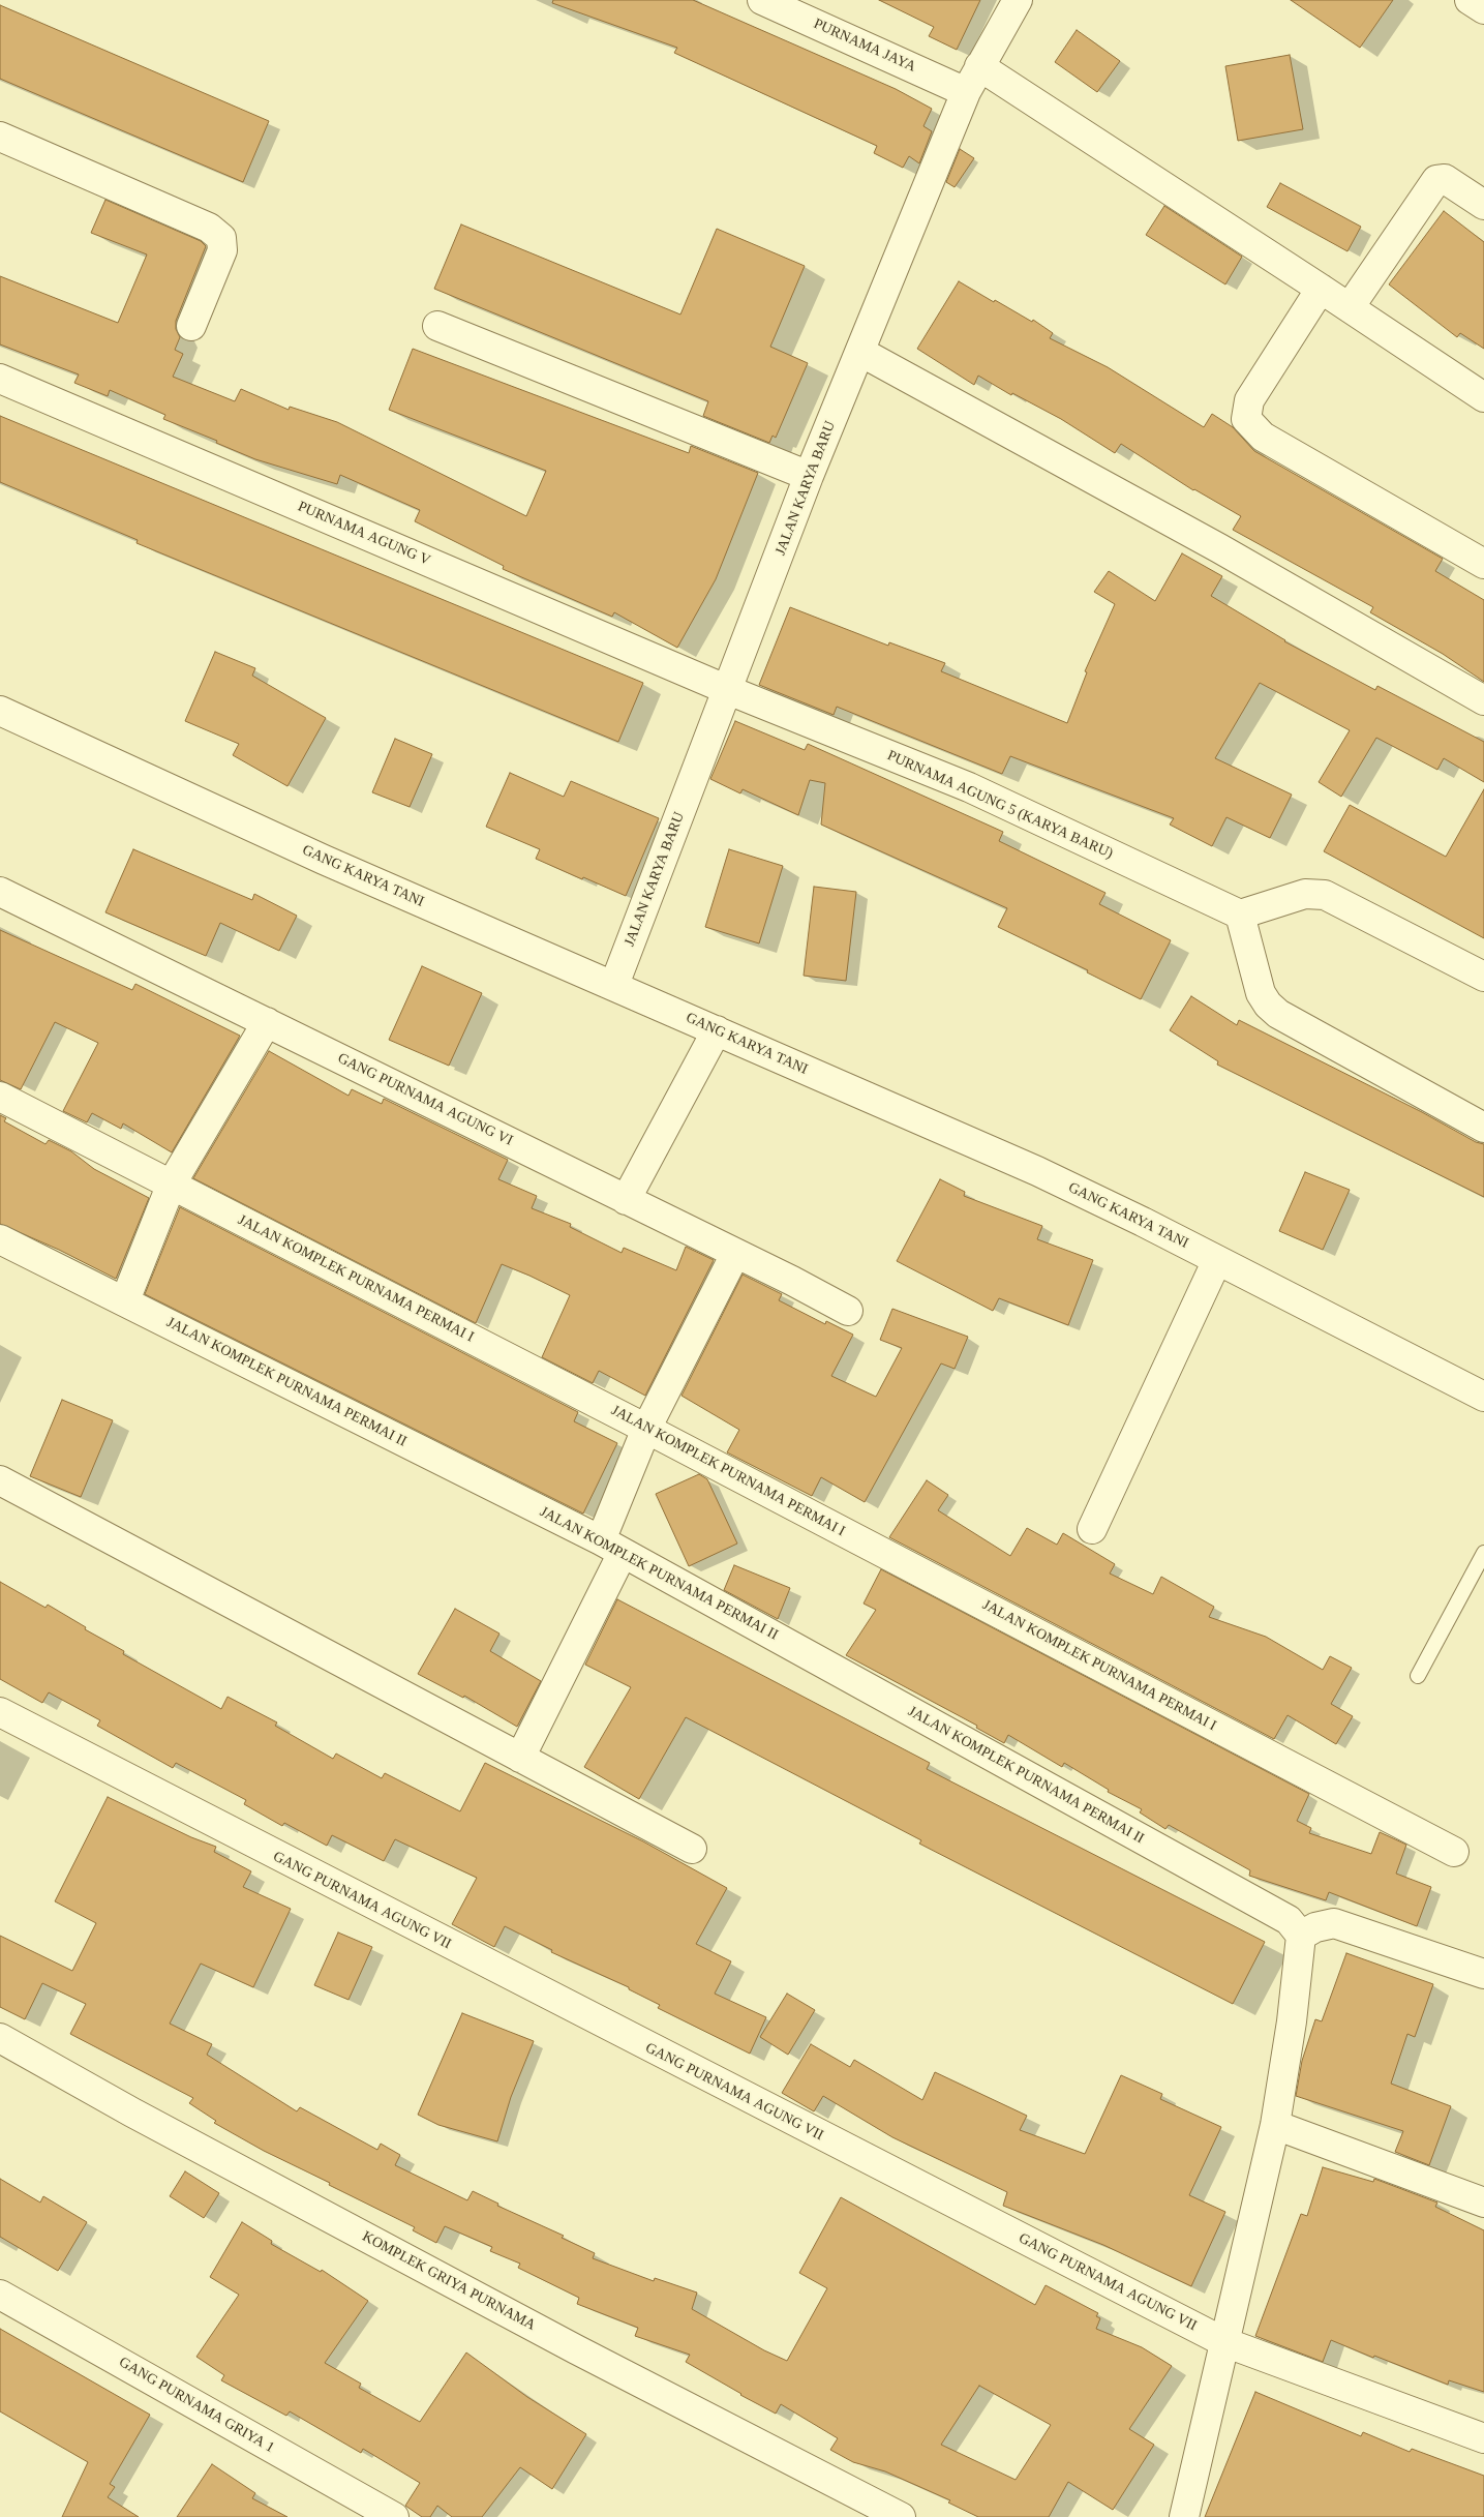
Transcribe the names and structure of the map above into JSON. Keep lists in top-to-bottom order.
{
  "streets": {
    "street": [
      "PURNAMA JAYA",
      "JALAN KARYA BARU",
      "PURNAMA AGUNG V",
      "PURNAMA AGUNG 5 (KARYA BARU)",
      "GANG KARYA TANI",
      "GANG PURNAMA AGUNG VI",
      "JALAN KOMPLEK PURNAMA PERMAI I",
      "JALAN KOMPLEK PURNAMA PERMAI II",
      "GANG PURNAMA AGUNG VII",
      "KOMPLEK GRIYA PURNAMA",
      "GANG PURNAMA GRIYA 1"
    ]
  },
  "crossings": [
    ["PURNAMA JAYA", "JALAN KARYA BARU"],
    ["JALAN KARYA BARU", "PURNAMA AGUNG V"],
    ["JALAN KARYA BARU", "PURNAMA AGUNG 5 (KARYA BARU)"],
    ["JALAN KARYA BARU", "GANG KARYA TANI"],
    ["PURNAMA AGUNG V", "PURNAMA AGUNG 5 (KARYA BARU)"]
  ]
}
